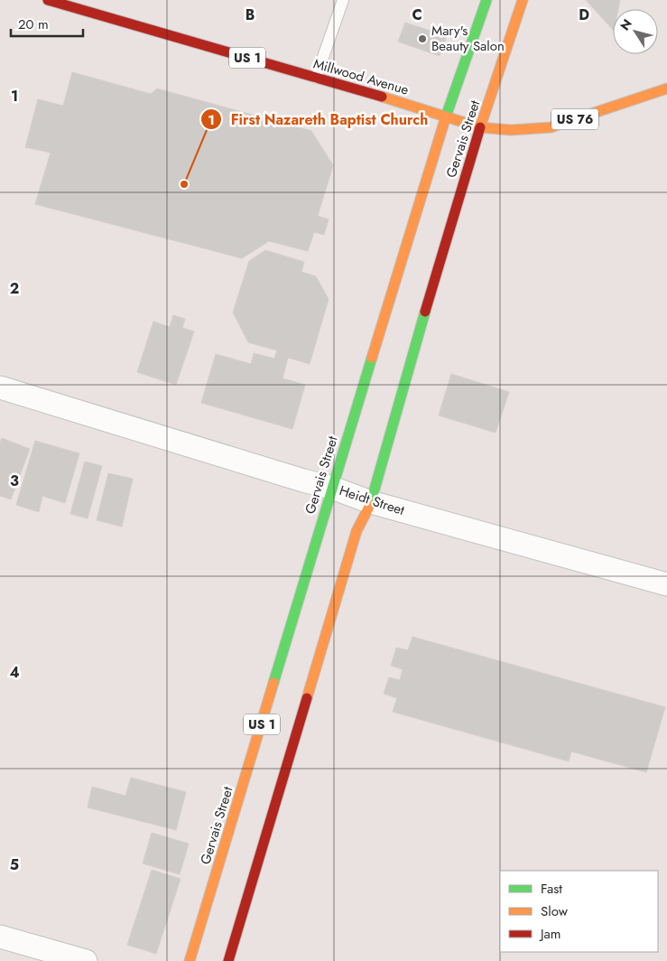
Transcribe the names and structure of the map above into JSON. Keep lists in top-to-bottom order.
{
  "streets": {
    "main road": [
      "US 1",
      "Millwood Avenue",
      "US 76",
      "Gervais Street"
    ],
    "street": ["Heidt Street"]
  },
  "crossings": [
    ["Millwood Avenue", "Gervais Street"],
    ["Gervais Street", "Heidt Street"]
  ],
  "places": ["Mary's Beauty Salon", "First Nazareth Baptist Church"],
  "legend": ["Fast", "Slow", "Jam"],
  "scale_bar": "20 m",
  "north": "top left",
  "grid": {
    "columns": ["B", "C", "D"],
    "rows": [
      "1",
      "2",
      "3",
      "4",
      "5"
    ]
  }
}
